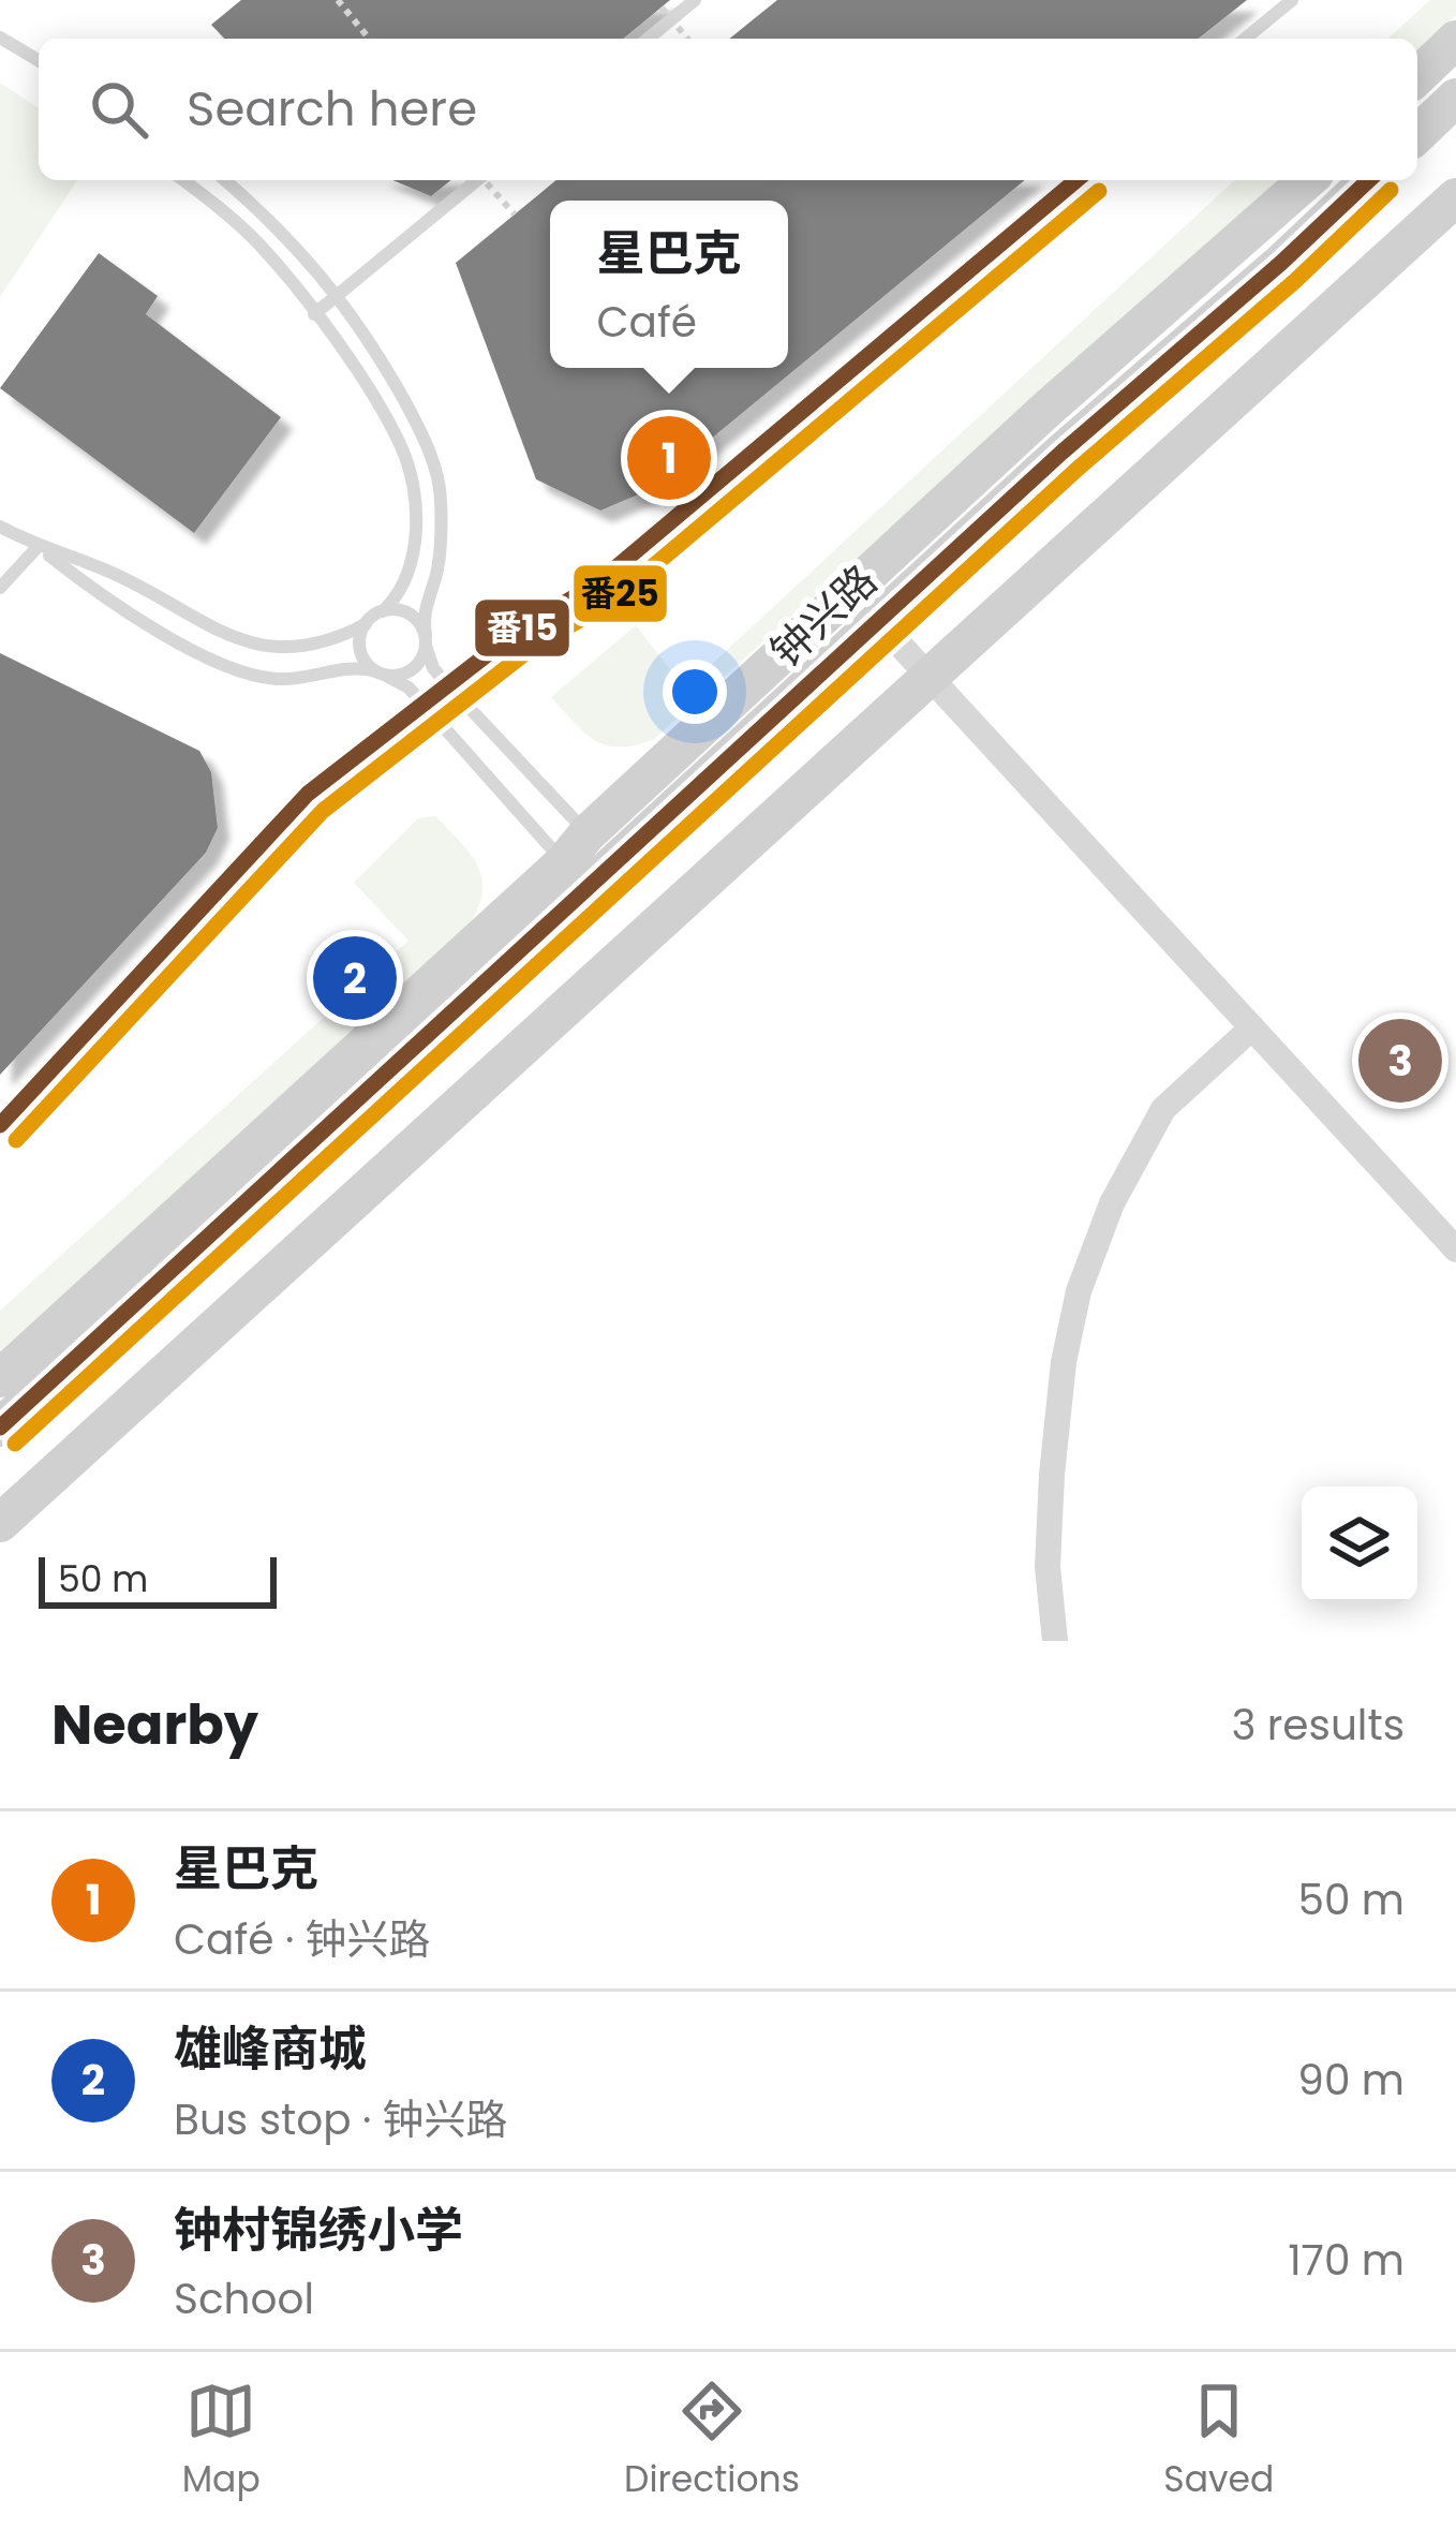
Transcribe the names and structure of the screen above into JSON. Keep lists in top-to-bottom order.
{
  "streets": {
    "main road": ["钟兴路"]
  },
  "lines": ["transit line 番15", "transit line 番25"],
  "scale_bar": "50 m",
  "page": {
    "search": "Search here",
    "popup": ["星巴克", "Café"],
    "pins": ["1", "2", "3"],
    "scale": "50 m",
    "heading": ["Nearby", "3 results"],
    "list": [
      {
        "mark": "1",
        "name": "星巴克",
        "note": "Café · 钟兴路",
        "value": "50 m"
      },
      {
        "mark": "2",
        "name": "雄峰商城",
        "note": "Bus stop · 钟兴路",
        "value": "90 m"
      },
      {
        "mark": "3",
        "name": "钟村锦绣小学",
        "note": "School",
        "value": "170 m"
      }
    ],
    "nav": ["Map", "Directions", "Saved"]
  }
}
